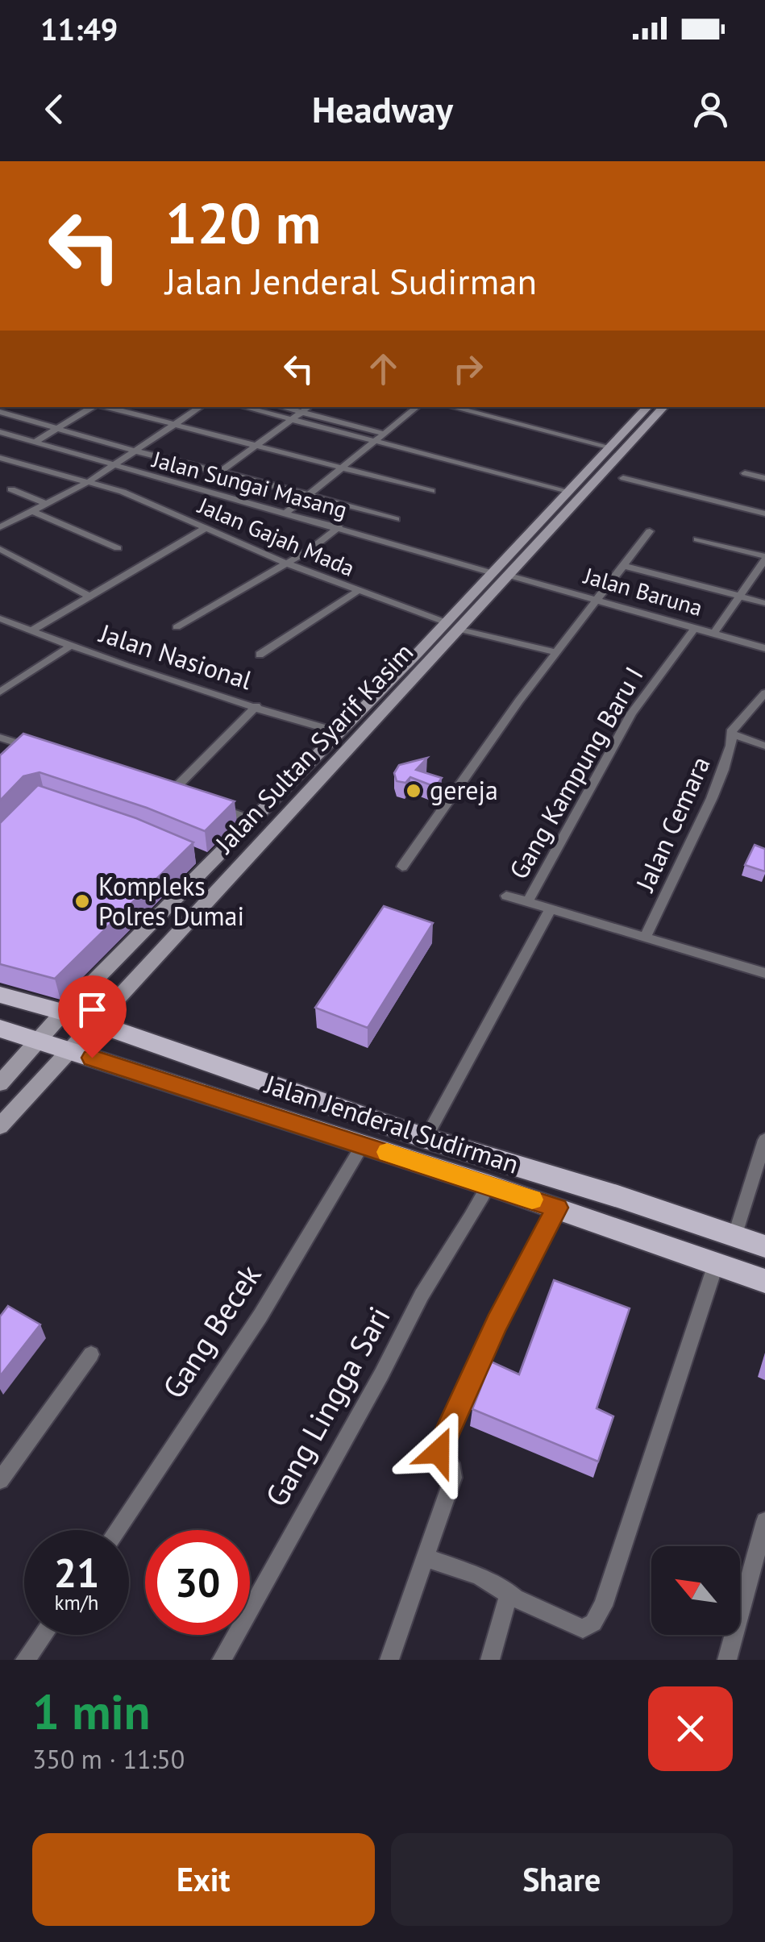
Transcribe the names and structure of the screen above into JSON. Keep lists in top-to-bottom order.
{
  "streets": {
    "main road": ["Jalan Jenderal Sudirman"],
    "street": [
      "Jalan Sungai Masang",
      "Jalan Gajah Mada",
      "Jalan Baruna",
      "Jalan Nasional",
      "Jalan Sultan Syarif Kasim",
      "Gang Kampung Baru I",
      "Jalan Cemara",
      "Gang Becek",
      "Gang Lingga Sari"
    ]
  },
  "crossings": [
    ["Jalan Sungai Masang", "Jalan Sultan Syarif Kasim"],
    ["Jalan Gajah Mada", "Jalan Sultan Syarif Kasim"],
    ["Jalan Baruna", "Jalan Sultan Syarif Kasim"],
    ["Jalan Baruna", "Gang Kampung Baru I"],
    ["Jalan Nasional", "Jalan Sultan Syarif Kasim"],
    ["Jalan Sultan Syarif Kasim", "Jalan Jenderal Sudirman"],
    ["Jalan Jenderal Sudirman", "Gang Becek"],
    ["Jalan Jenderal Sudirman", "Gang Lingga Sari"]
  ],
  "places": ["gereja", "Kompleks Polres Dumai"],
  "north": "top left",
  "page": {
    "status": "11:49",
    "header": "Headway",
    "turn": ["120 m", "Jalan Jenderal Sudirman"],
    "speed": "21 km/h",
    "limit": "30",
    "heading": ["1 min", "350 m · 11:50"],
    "buttons": ["Exit", "Share"]
  }
}
